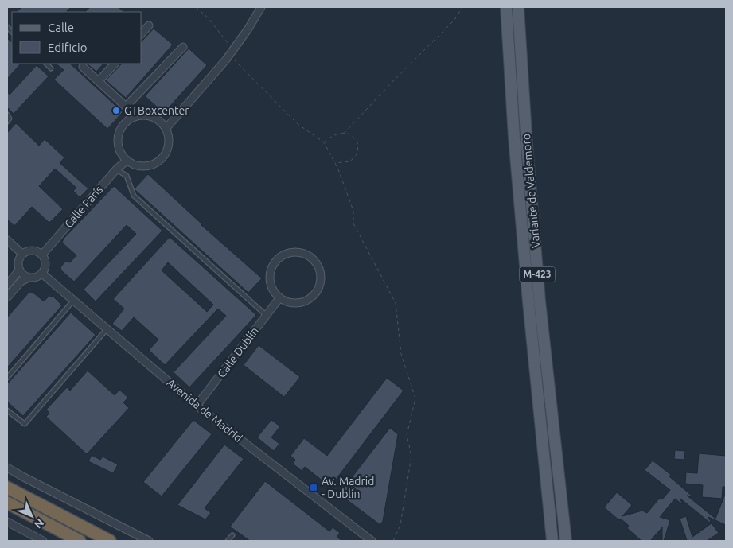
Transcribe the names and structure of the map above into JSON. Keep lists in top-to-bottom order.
{
  "streets": {
    "main road": ["Variante de Valdemoro", "M-423"],
    "street": ["Calle París", "Calle Dublín", "Avenida de Madrid"]
  },
  "crossings": [
    ["Calle París", "Avenida de Madrid"],
    ["Calle Dublín", "Avenida de Madrid"]
  ],
  "places": {
    "other": ["GTBoxcenter"],
    "transit": ["Av. Madrid - Dublín"]
  },
  "legend": ["Calle", "Edificio"],
  "north": "bottom right"
}
